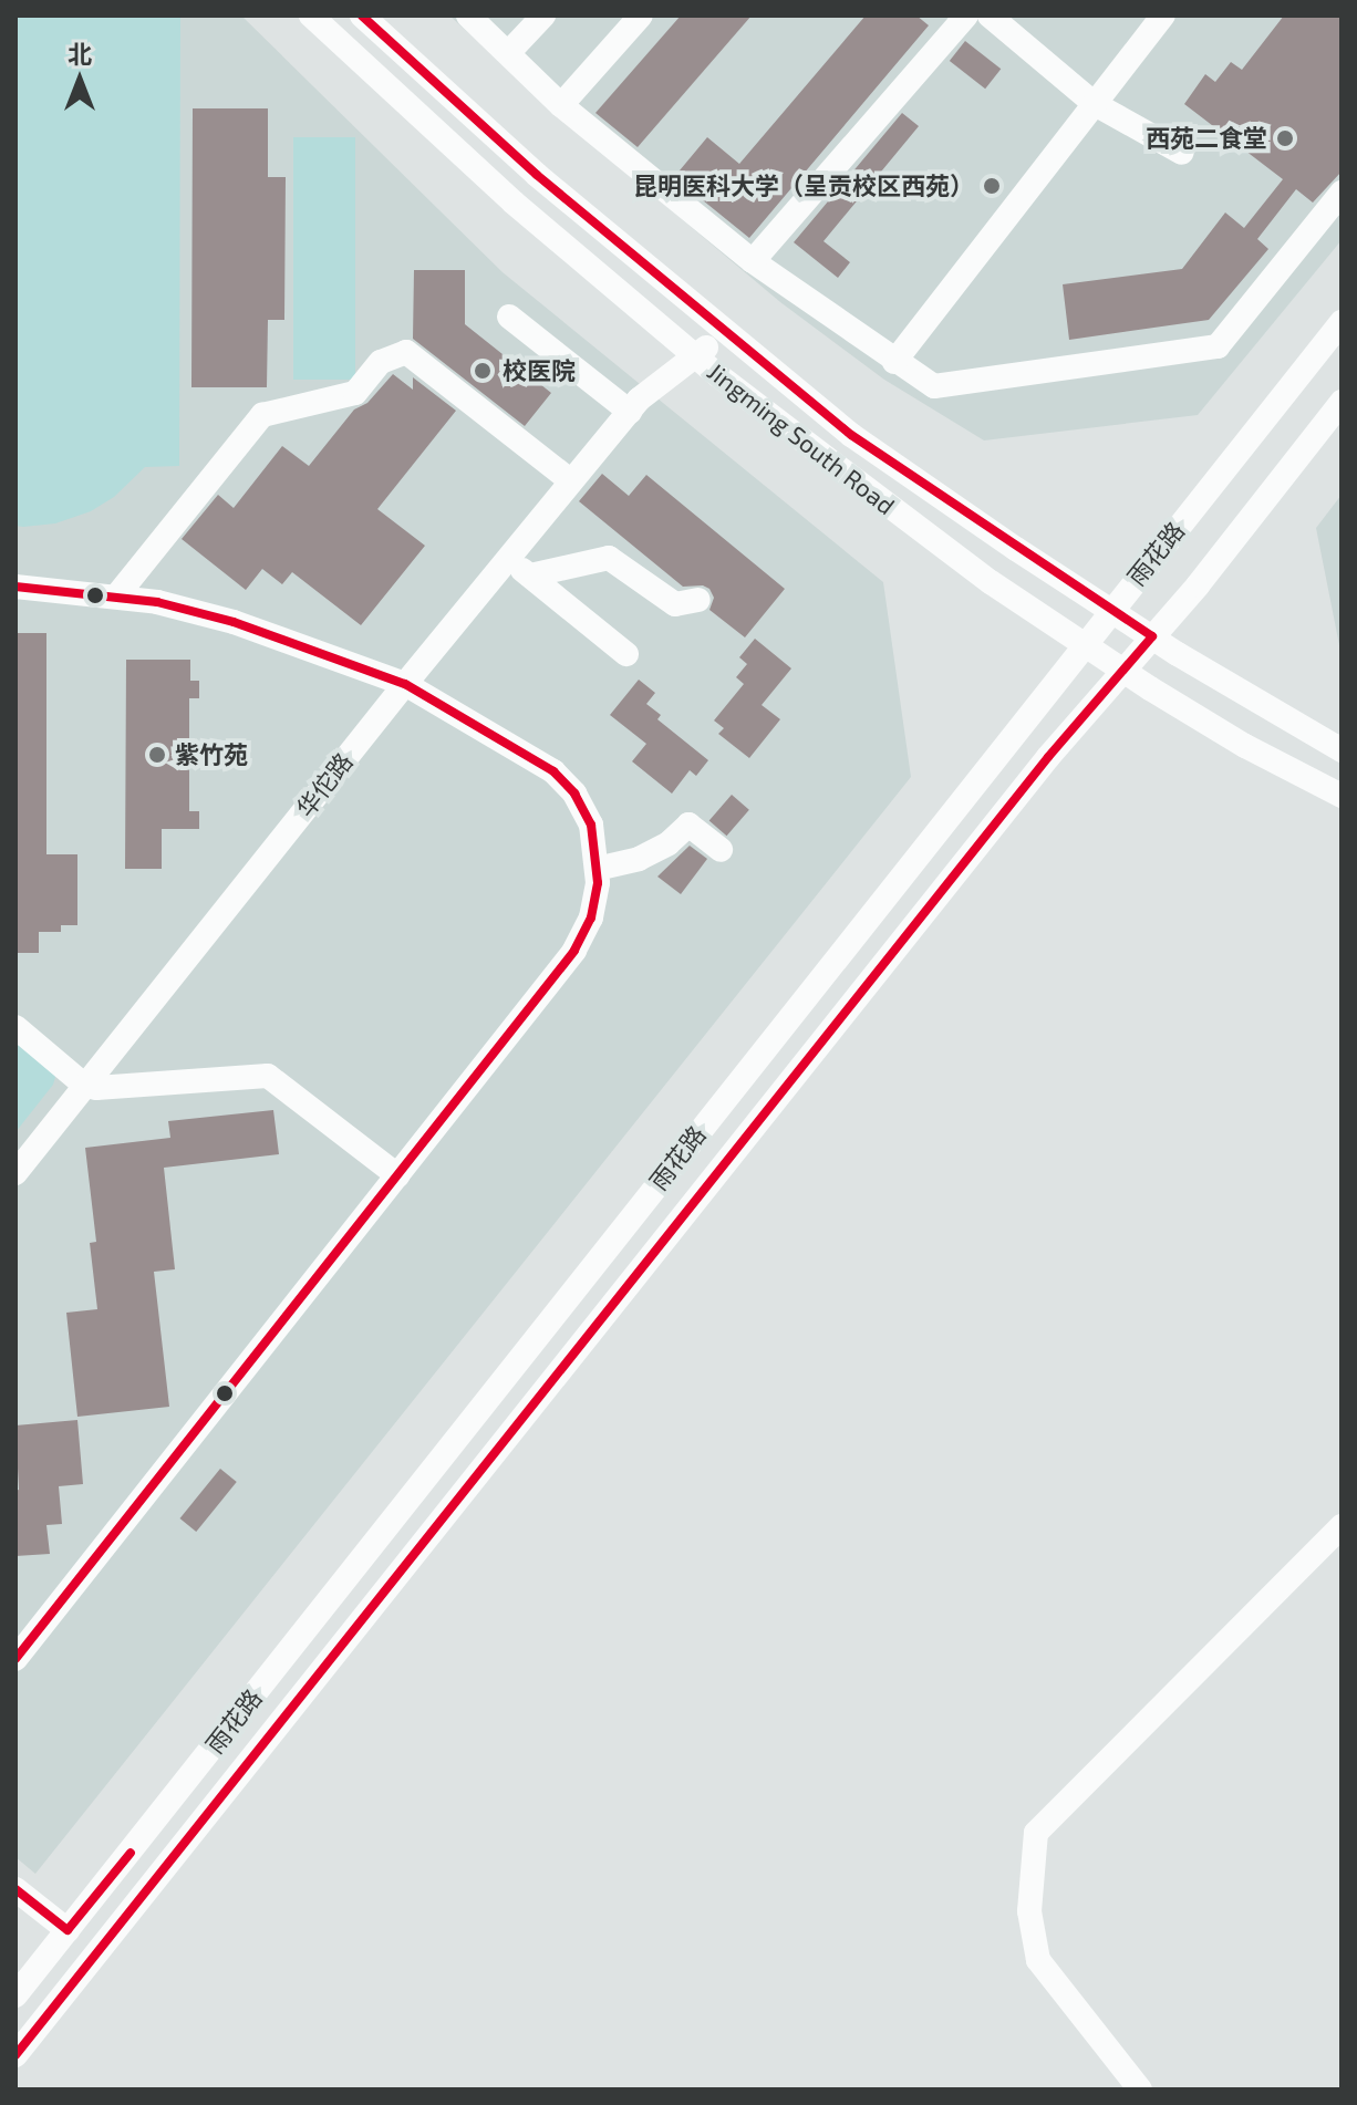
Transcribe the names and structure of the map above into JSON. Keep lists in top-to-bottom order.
{
  "streets": {
    "street": ["Jingming South Road", "雨花路", "华佗路"]
  },
  "crossings": [
    ["Jingming South Road", "雨花路"],
    ["Jingming South Road", "华佗路"]
  ],
  "places": [
    "西苑二食堂",
    "昆明医科大学（呈贡校区西苑）",
    "校医院",
    "紫竹苑"
  ],
  "north": "top"
}
